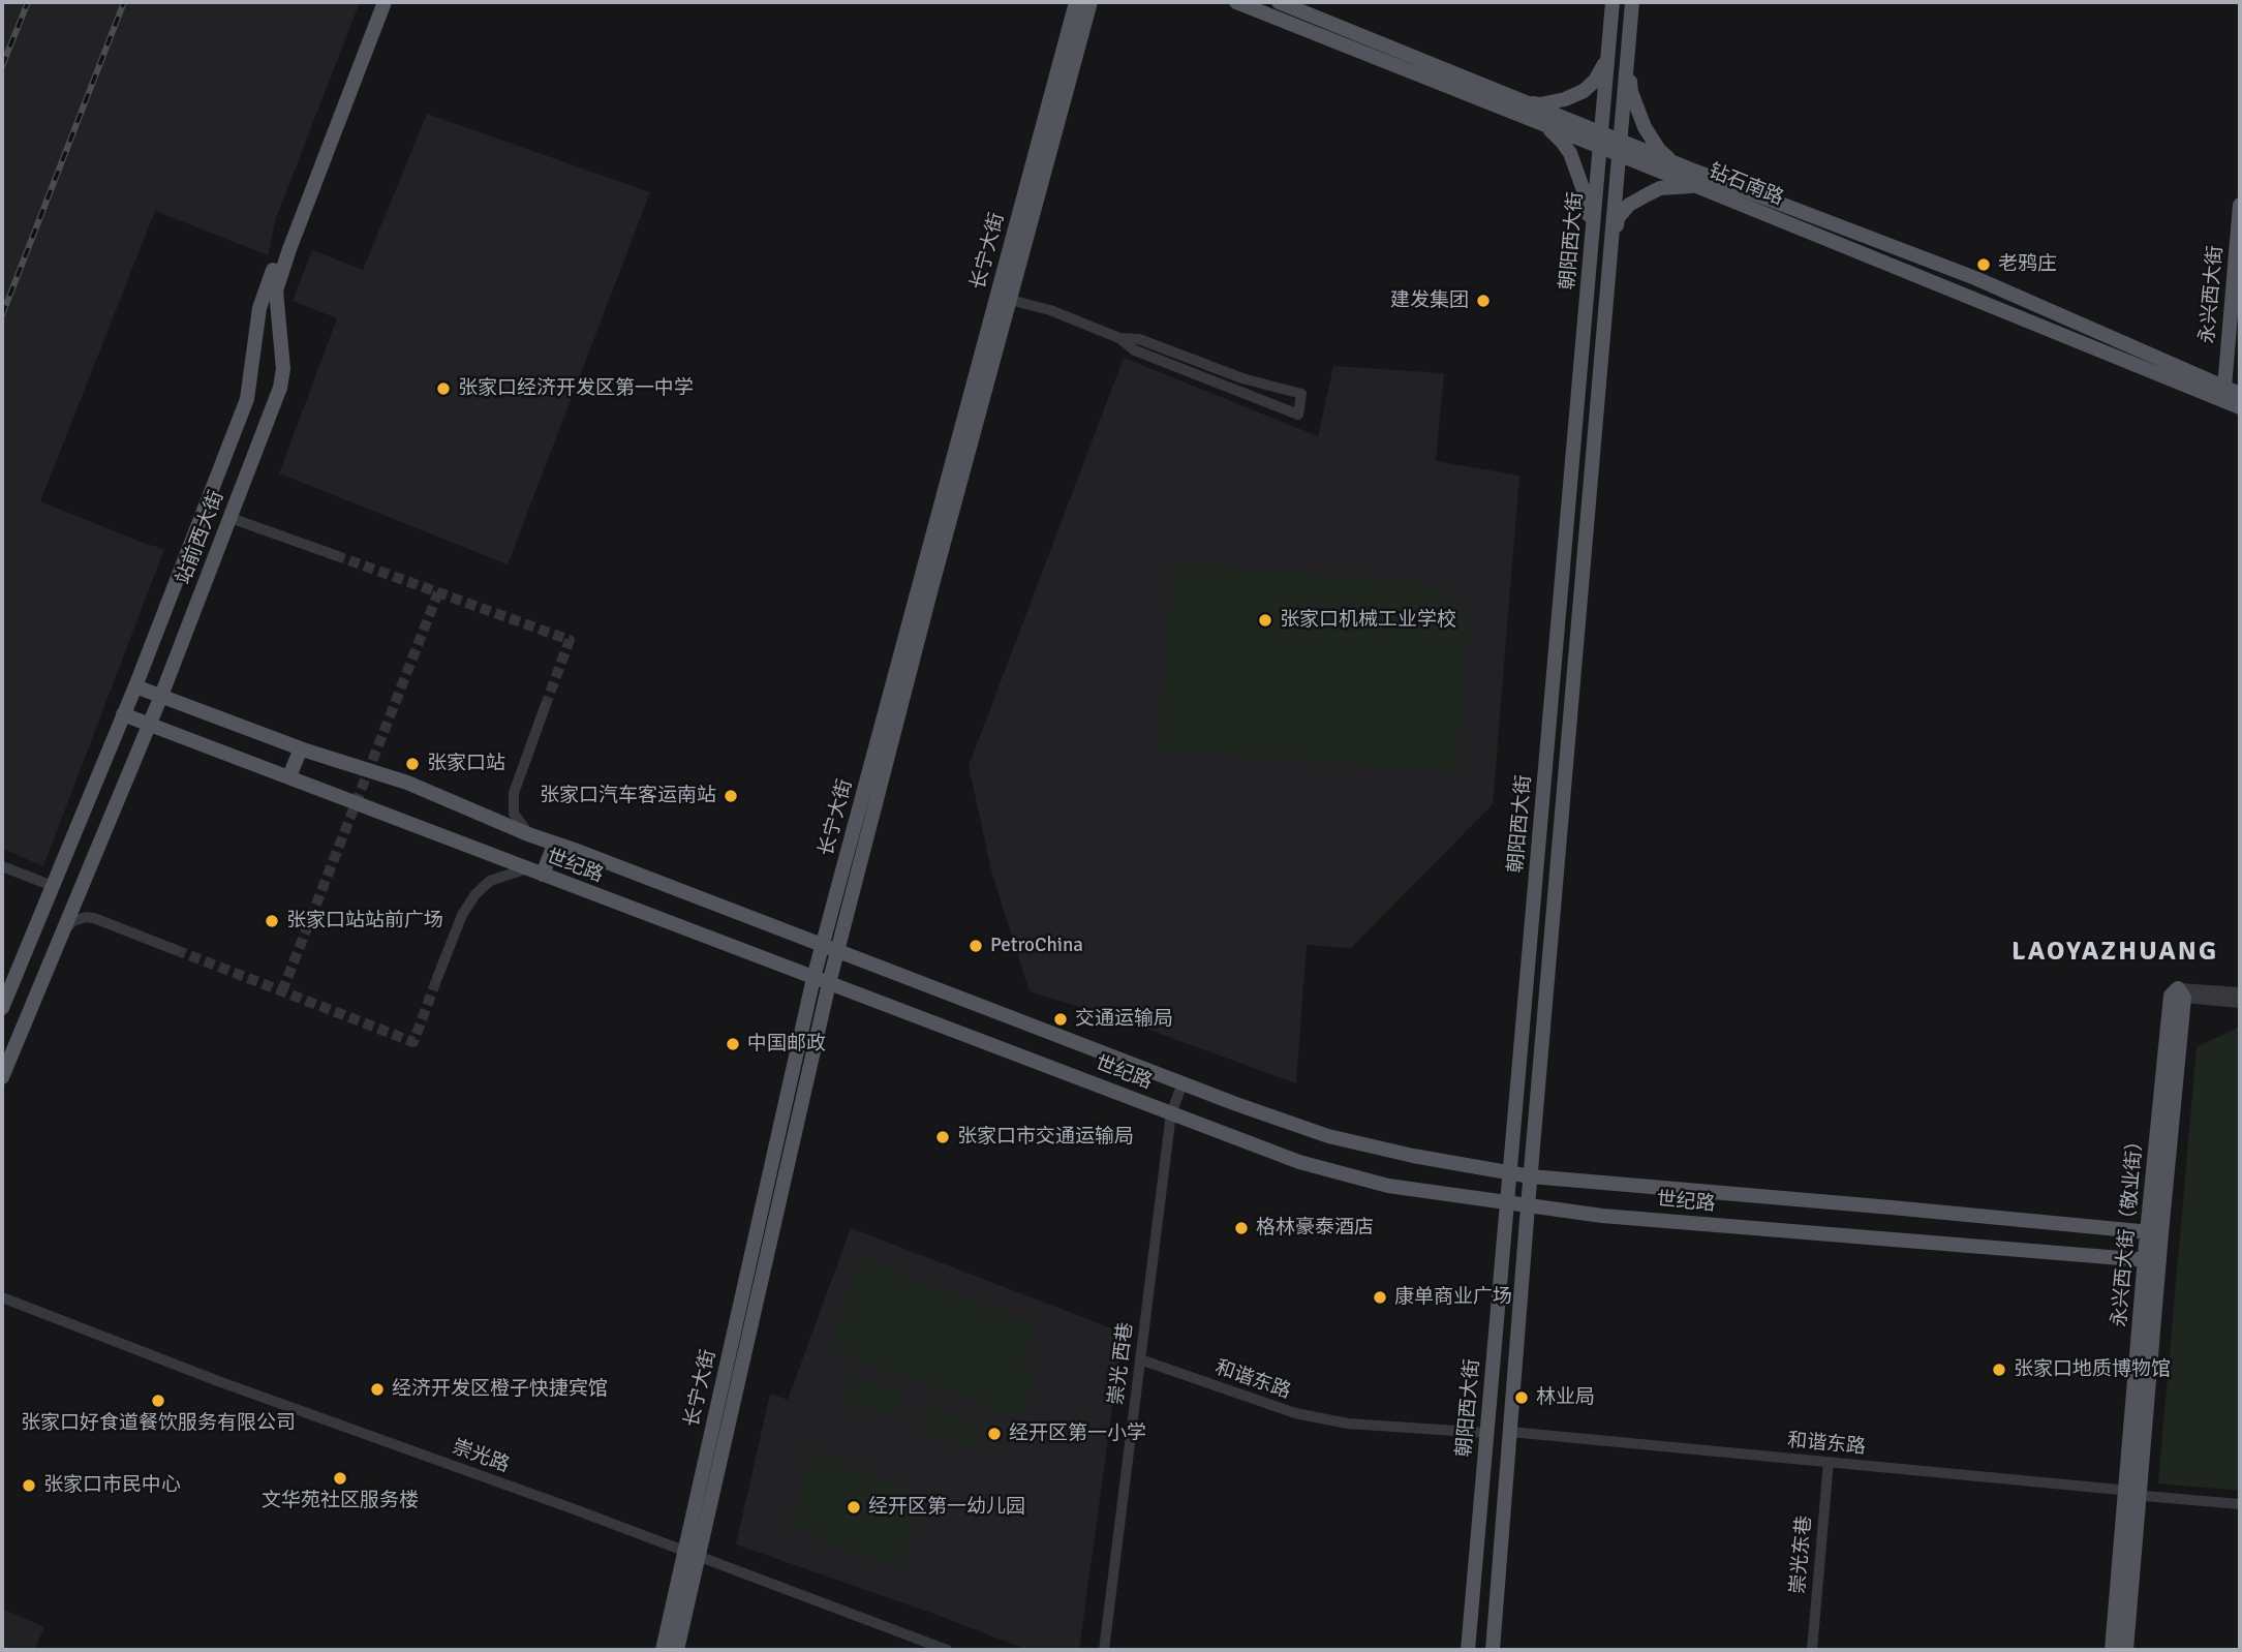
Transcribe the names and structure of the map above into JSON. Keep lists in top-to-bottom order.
{
  "streets": {
    "main road": [
      "钻石南路",
      "朝阳西大街",
      "长宁大街",
      "永兴西大街",
      "站前西大街",
      "世纪路",
      "永兴西大街（敬业街）"
    ],
    "street": [
      "崇光 西巷",
      "和谐东路",
      "崇光路",
      "崇光东巷"
    ]
  },
  "crossings": [
    ["钻石南路", "朝阳西大街"],
    ["钻石南路", "永兴西大街"],
    ["朝阳西大街", "世纪路"],
    ["朝阳西大街", "和谐东路"],
    ["长宁大街", "世纪路"],
    ["长宁大街", "崇光路"],
    ["站前西大街", "世纪路"],
    ["世纪路", "永兴西大街（敬业街）"],
    ["世纪路", "崇光 西巷"],
    ["永兴西大街（敬业街）", "和谐东路"],
    ["崇光 西巷", "和谐东路"],
    ["和谐东路", "崇光东巷"]
  ],
  "districts": ["LAOYAZHUANG"],
  "places": [
    "老鸦庄",
    "建发集团",
    "张家口经济开发区第一中学",
    "张家口机械工业学校",
    "张家口站",
    "张家口汽车客运南站",
    "张家口站站前广场",
    "PetroChina",
    "交通运输局",
    "中国邮政",
    "张家口市交通运输局",
    "格林豪泰酒店",
    "康单商业广场",
    "张家口地质博物馆",
    "经济开发区橙子快捷宾馆",
    "林业局",
    "张家口好食道餐饮服务有限公司",
    "经开区第一小学",
    "文华苑社区服务楼",
    "张家口市民中心",
    "经开区第一幼儿园"
  ]
}
